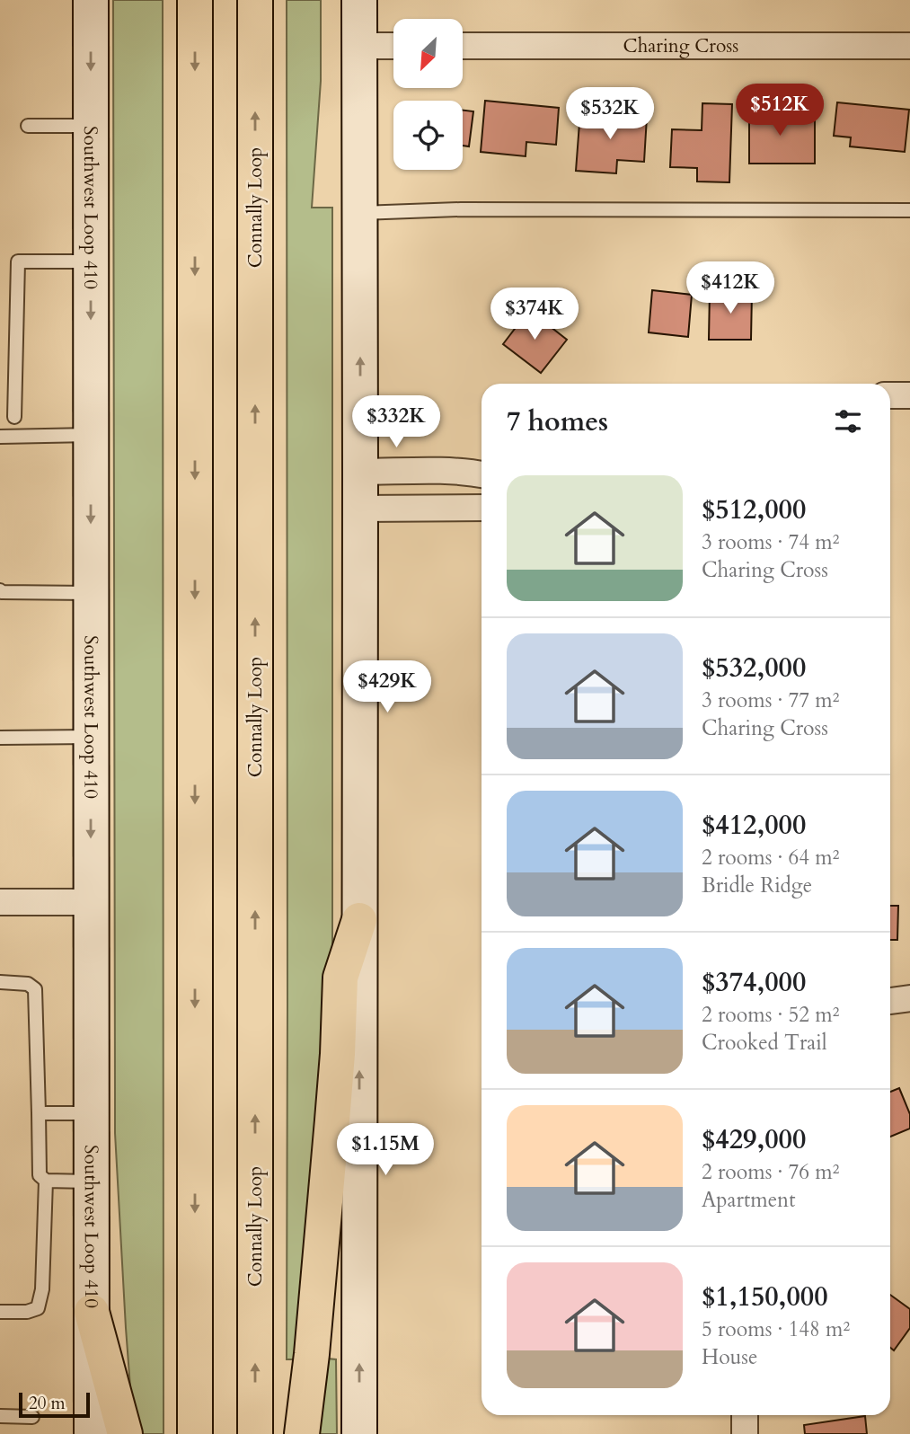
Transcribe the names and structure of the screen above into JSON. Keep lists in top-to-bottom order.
{
  "streets": {
    "highway": ["Connally Loop"],
    "main road": ["Southwest Loop 410"],
    "street": ["Charing Cross"]
  },
  "scale_bar": "20 m",
  "north": "bottom left",
  "page": {
    "price": [
      "$512K",
      "$532K",
      "$412K",
      "$374K",
      "$332K",
      "$429K",
      "$1.15M"
    ],
    "heading": "7 homes",
    "list": [
      {
        "name": "$512,000",
        "note": "3 rooms · 74 m² · Charing Cross"
      },
      {
        "name": "$532,000",
        "note": "3 rooms · 77 m² · Charing Cross"
      },
      {
        "name": "$412,000",
        "note": "2 rooms · 64 m² · Bridle Ridge"
      },
      {
        "name": "$374,000",
        "note": "2 rooms · 52 m² · Crooked Trail"
      },
      {
        "name": "$429,000",
        "note": "2 rooms · 76 m² · Apartment"
      },
      {
        "name": "$1,150,000",
        "note": "5 rooms · 148 m² · House"
      }
    ],
    "scale": "20 m"
  }
}
